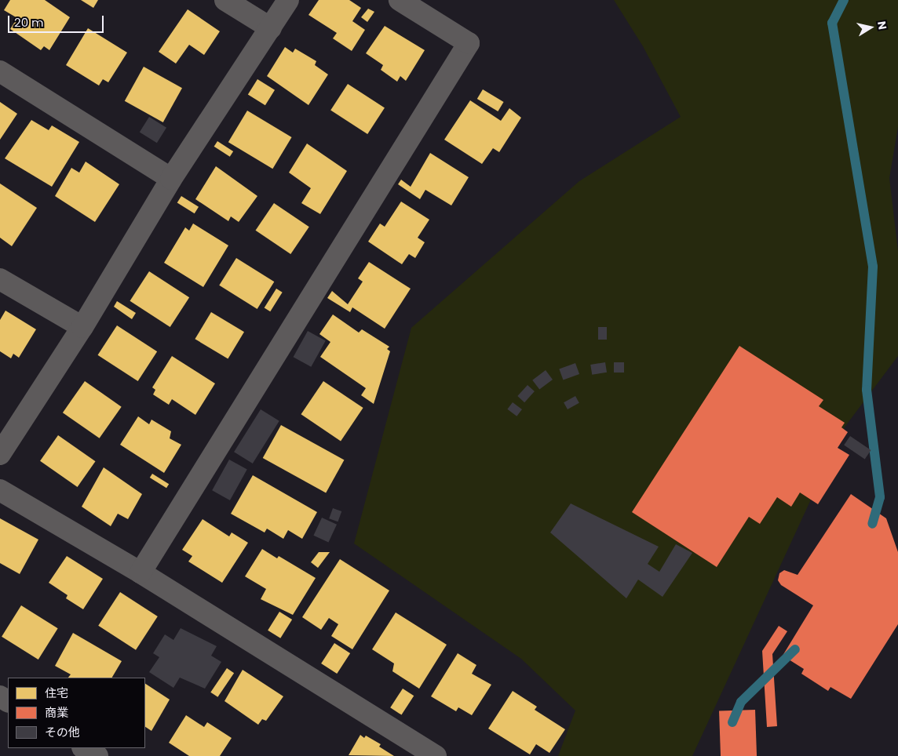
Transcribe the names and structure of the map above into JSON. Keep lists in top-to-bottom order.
{
  "legend": ["住宅", "商業", "その他"],
  "scale_bar": "20 m",
  "north": "right"
}
